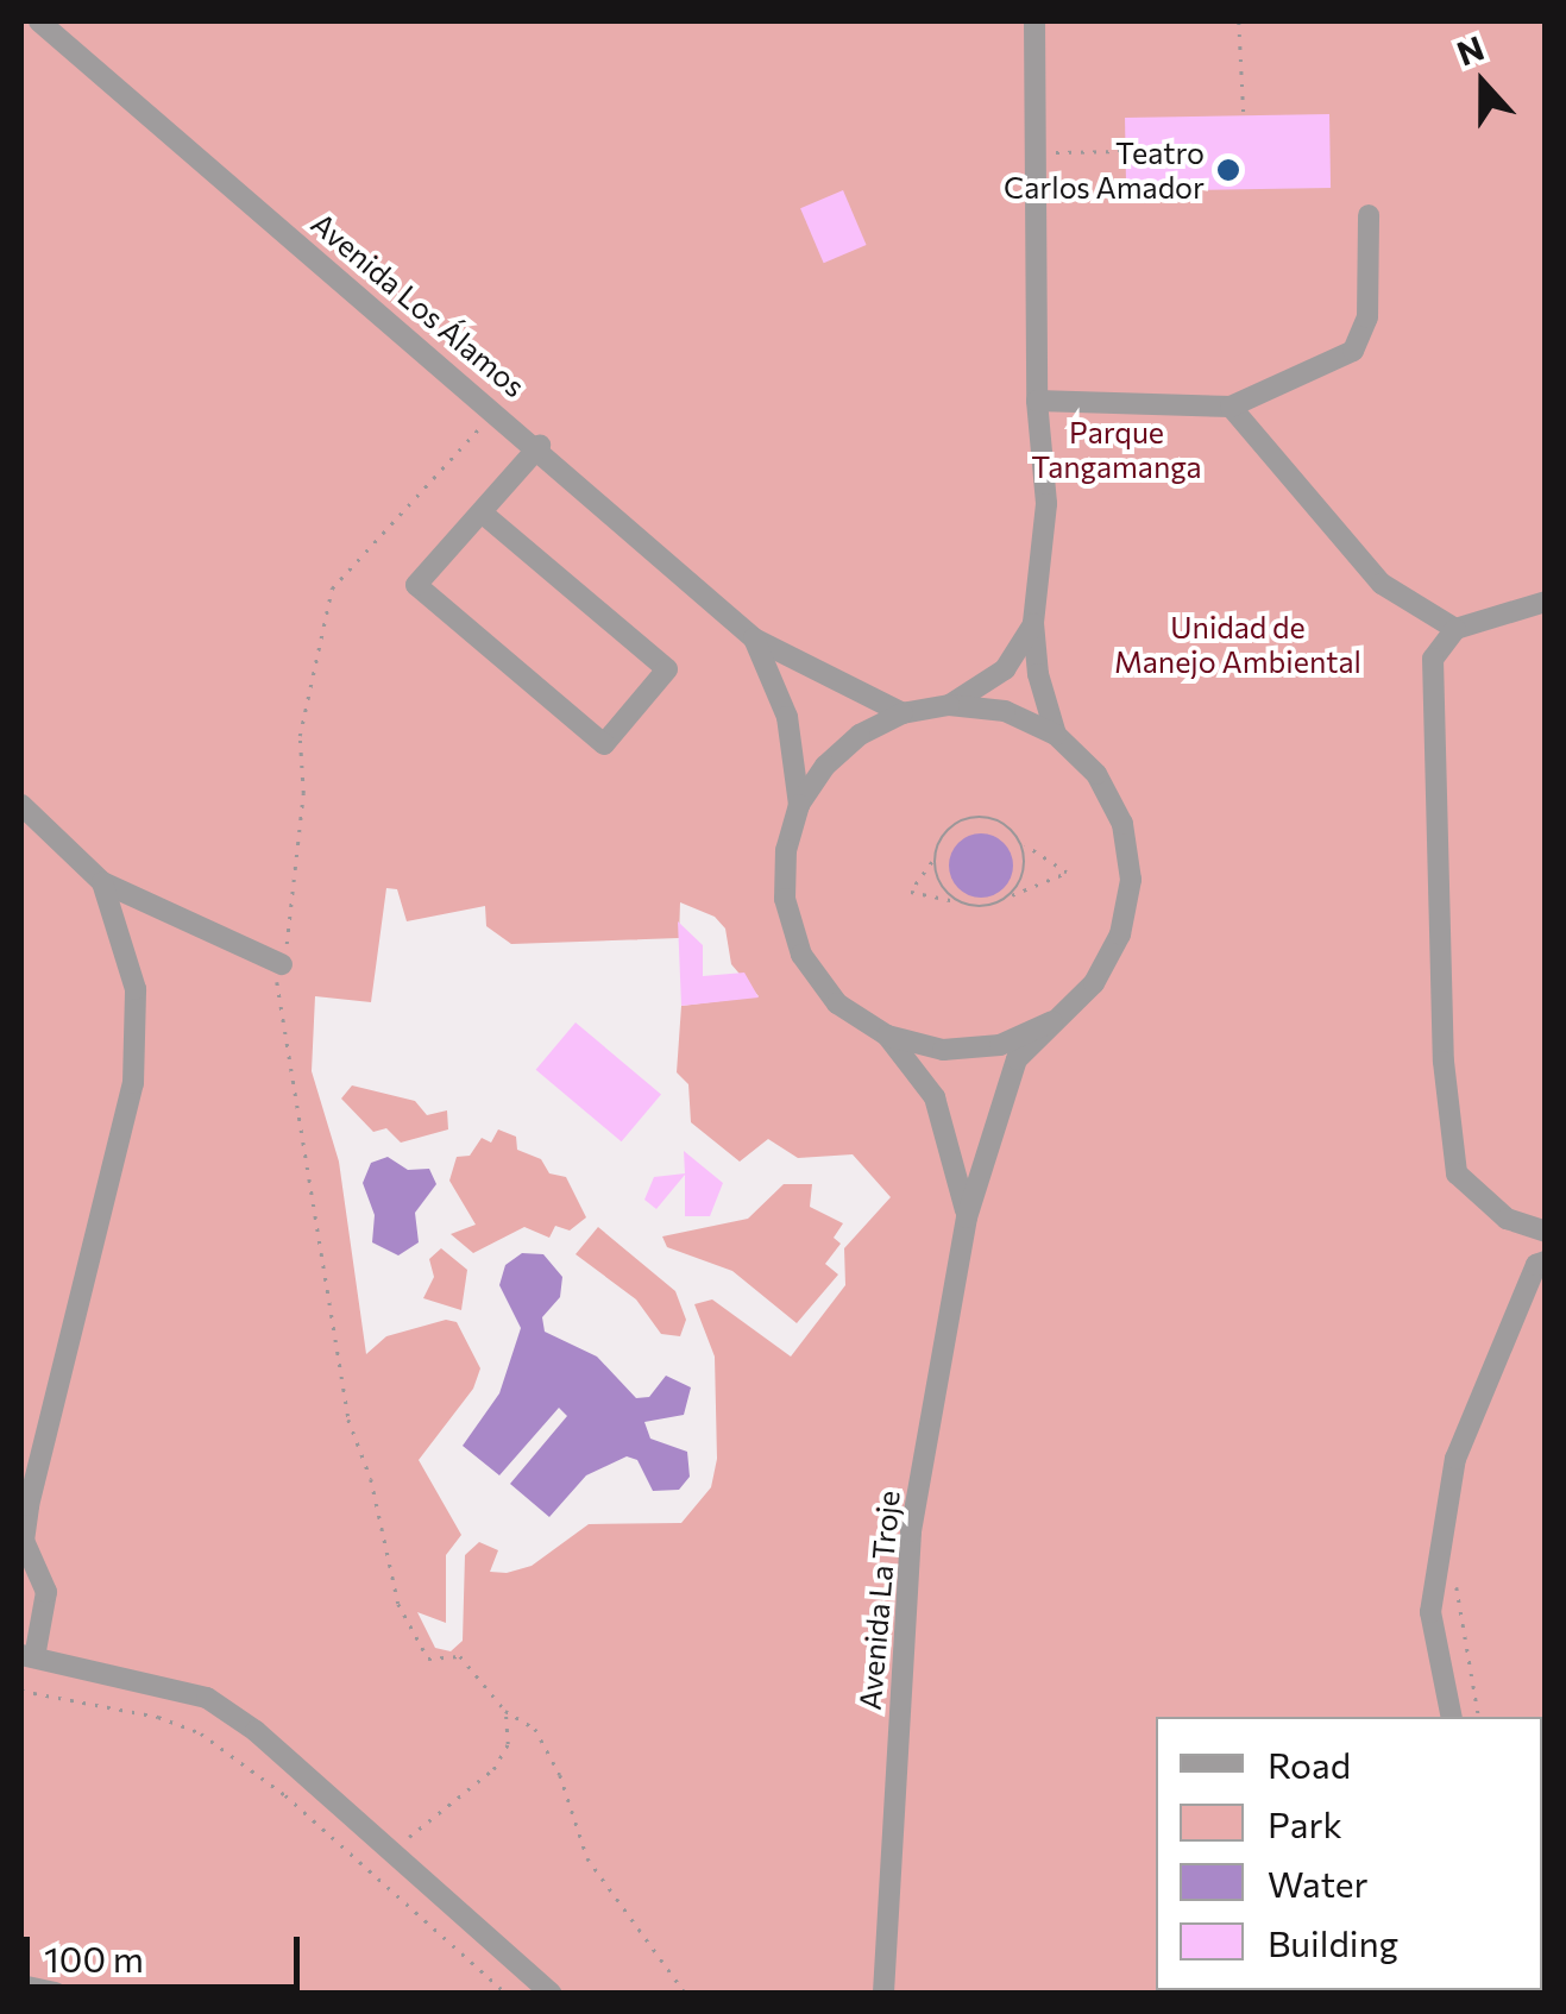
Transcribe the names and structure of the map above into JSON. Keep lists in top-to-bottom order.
{
  "streets": {
    "street": ["Avenida Los Álamos", "Avenida La Troje"]
  },
  "parks": ["Parque Tangamanga", "Unidad de Manejo Ambiental"],
  "places": ["Teatro Carlos Amador"],
  "legend": [
    "Road",
    "Park",
    "Water",
    "Building"
  ],
  "scale_bar": "100 m",
  "north": "top"
}
